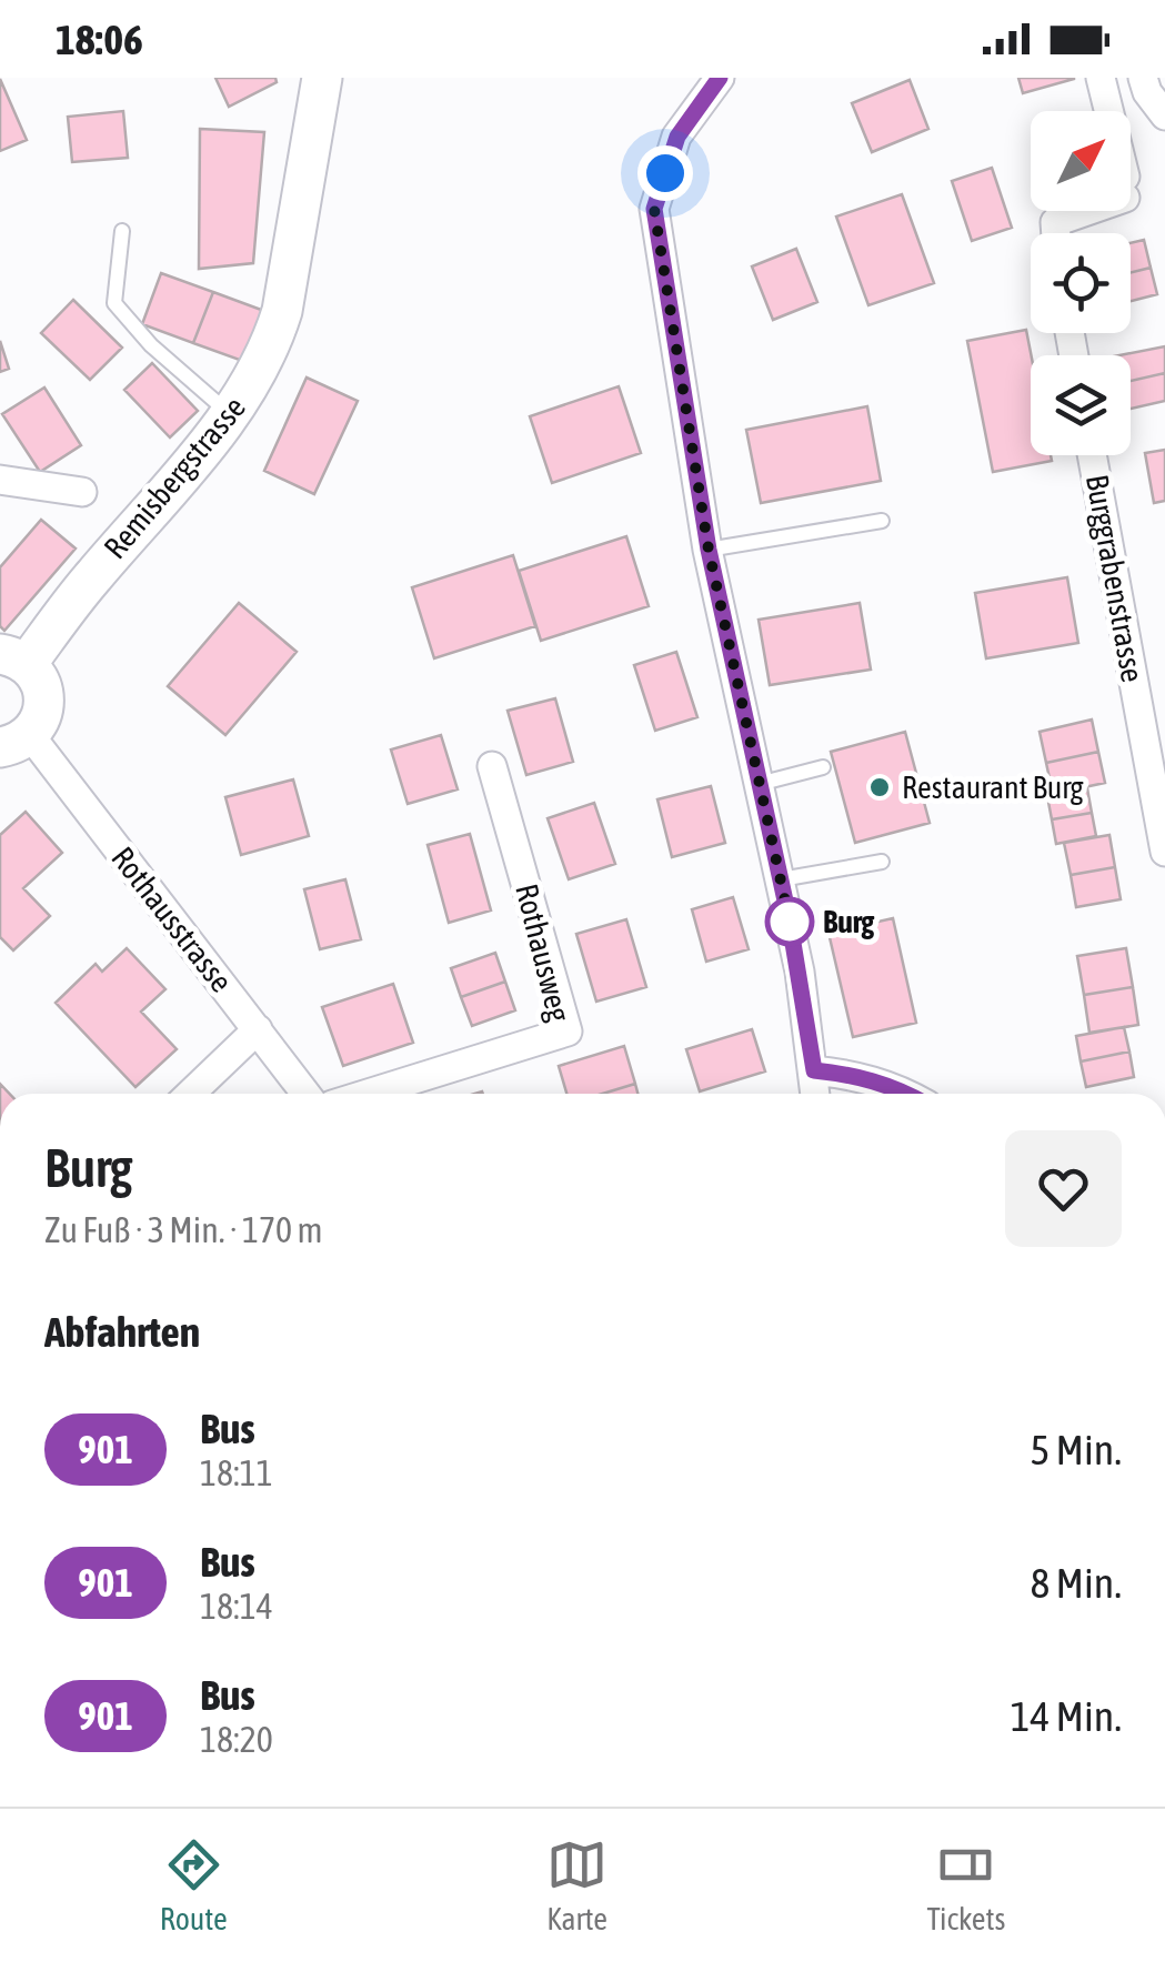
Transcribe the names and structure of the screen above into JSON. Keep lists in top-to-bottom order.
{
  "streets": {
    "street": [
      "Remisbergstrasse",
      "Burggrabenstrasse",
      "Rothausstrasse",
      "Rothausweg"
    ]
  },
  "places": ["Restaurant Burg", "Burg"],
  "lines": ["bus line 901"],
  "north": "top right",
  "page": {
    "status": "18:06",
    "heading": [
      ["Burg", "Zu Fuß · 3 Min. · 170 m"],
      "Abfahrten"
    ],
    "list": [
      {
        "mark": "901",
        "name": "Bus",
        "note": "18:11",
        "value": "5 Min."
      },
      {
        "mark": "901",
        "name": "Bus",
        "note": "18:14",
        "value": "8 Min."
      },
      {
        "mark": "901",
        "name": "Bus",
        "note": "18:20",
        "value": "14 Min."
      }
    ],
    "tabs": ["Route", "Karte", "Tickets"]
  }
}
